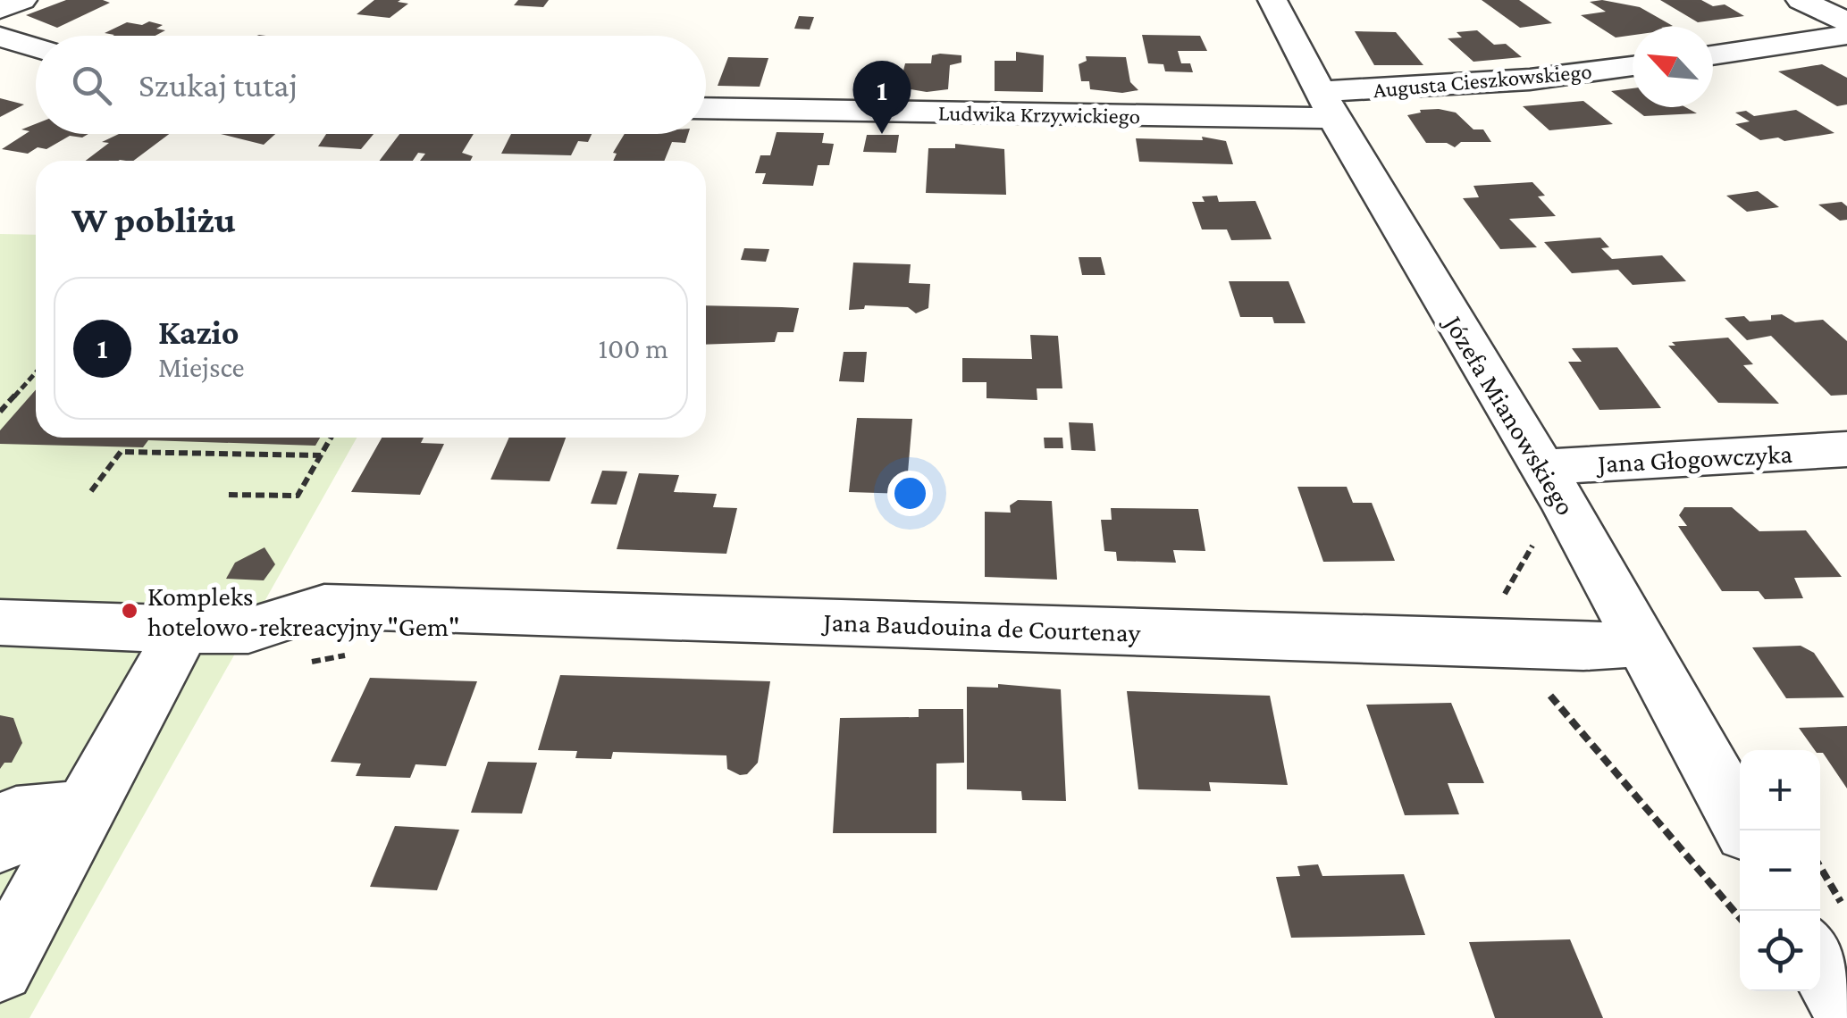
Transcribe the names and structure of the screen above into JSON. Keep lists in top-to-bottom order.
{
  "streets": {
    "street": [
      "Augusta Cieszkowskiego",
      "Ludwika Krzywickiego",
      "Józefa Mianowskiego",
      "Jana Głogowczyka",
      "Jana Baudouina de Courtenay"
    ]
  },
  "crossings": [
    ["Augusta Cieszkowskiego", "Ludwika Krzywickiego"],
    ["Augusta Cieszkowskiego", "Józefa Mianowskiego"],
    ["Ludwika Krzywickiego", "Józefa Mianowskiego"],
    ["Józefa Mianowskiego", "Jana Głogowczyka"],
    ["Józefa Mianowskiego", "Jana Baudouina de Courtenay"]
  ],
  "places": ["Kompleks hotelowo-rekreacyjny \"Gem\""],
  "north": "top left",
  "page": {
    "search": "Szukaj tutaj",
    "pins": "1",
    "heading": "W pobliżu",
    "list": [
      {
        "mark": "1",
        "name": "Kazio",
        "note": "Miejsce",
        "value": "100 m"
      }
    ],
    "map_buttons": ["+", "−"]
  }
}
